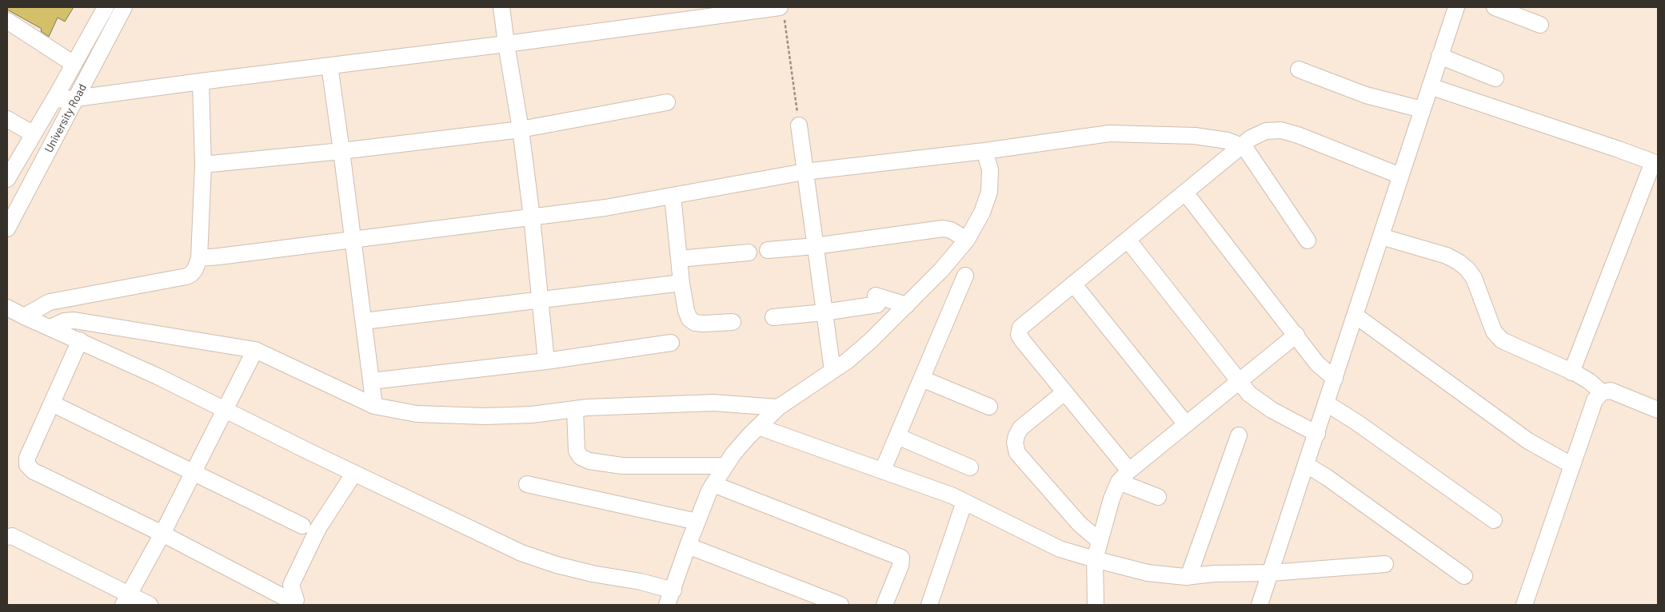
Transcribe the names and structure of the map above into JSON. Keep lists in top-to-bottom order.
{
  "streets": {
    "street": ["University Road"]
  }
}
